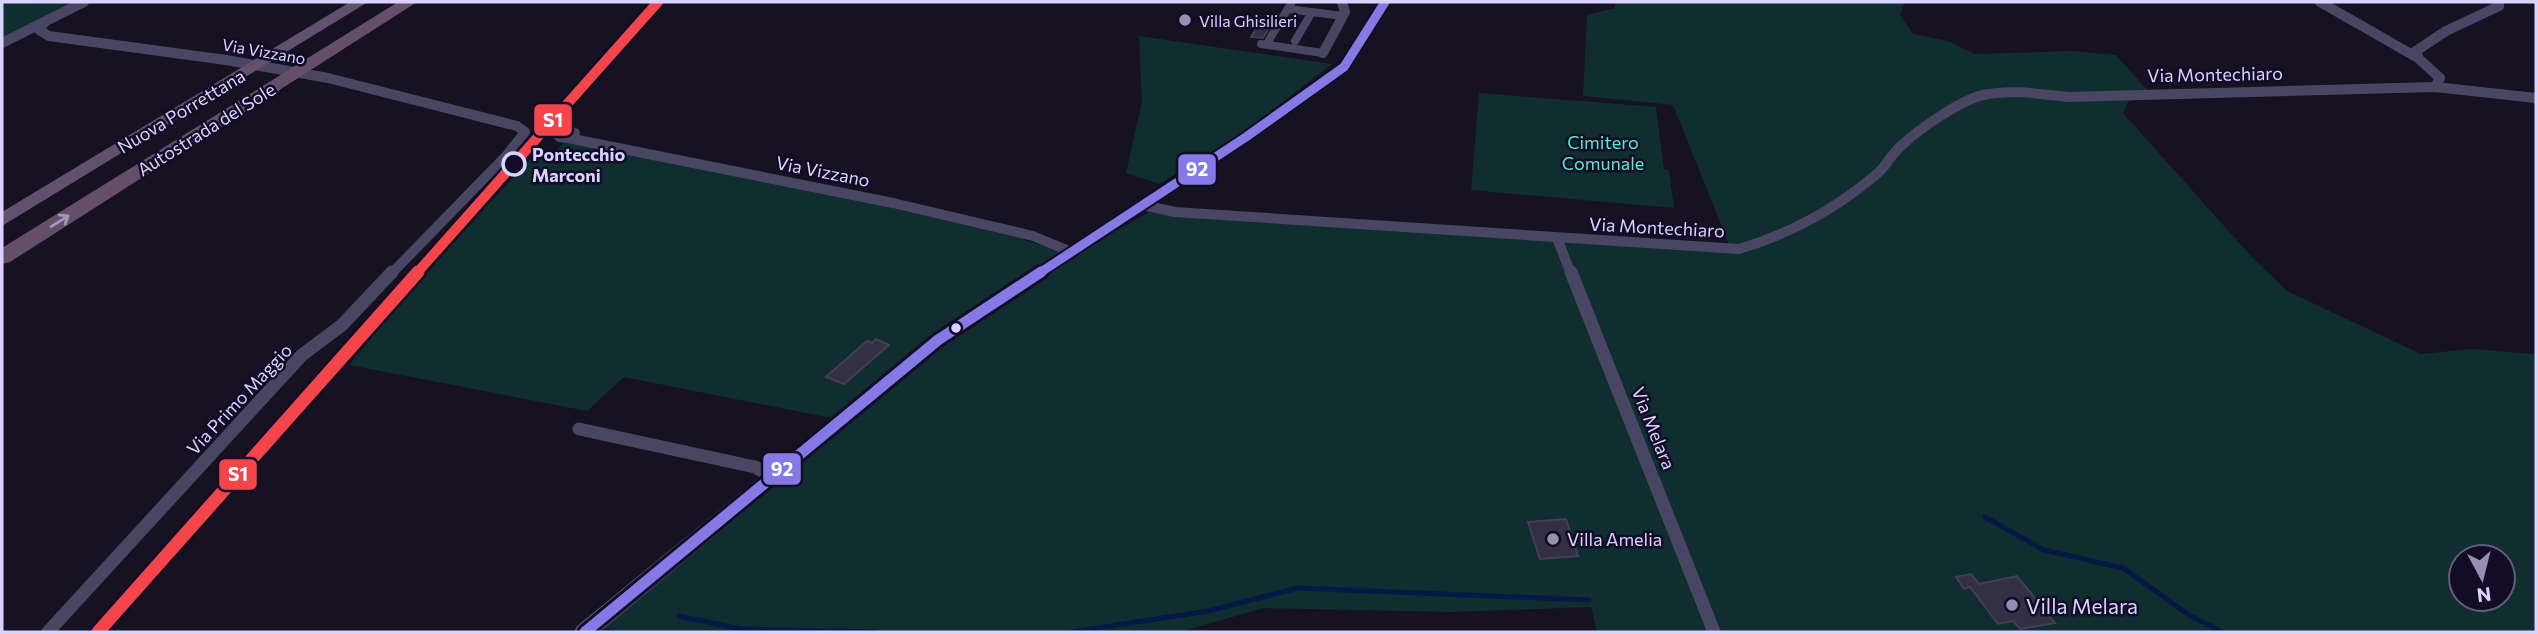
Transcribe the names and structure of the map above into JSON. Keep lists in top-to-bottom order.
{
  "streets": {
    "highway": ["Nuova Porrettana", "Autostrada del Sole"],
    "street": [
      "Via Vizzano",
      "Via Montechiaro",
      "Via Primo Maggio",
      "Via Melara"
    ]
  },
  "crossings": [
    ["Via Vizzano", "Via Primo Maggio"],
    ["Via Montechiaro", "Via Melara"]
  ],
  "parks": ["Cimitero Comunale"],
  "places": [
    "Villa Ghisilieri",
    "Pontecchio Marconi",
    "Villa Amelia",
    "Villa Melara"
  ],
  "lines": ["transit line S1", "transit line 92"],
  "north": "bottom"
}
